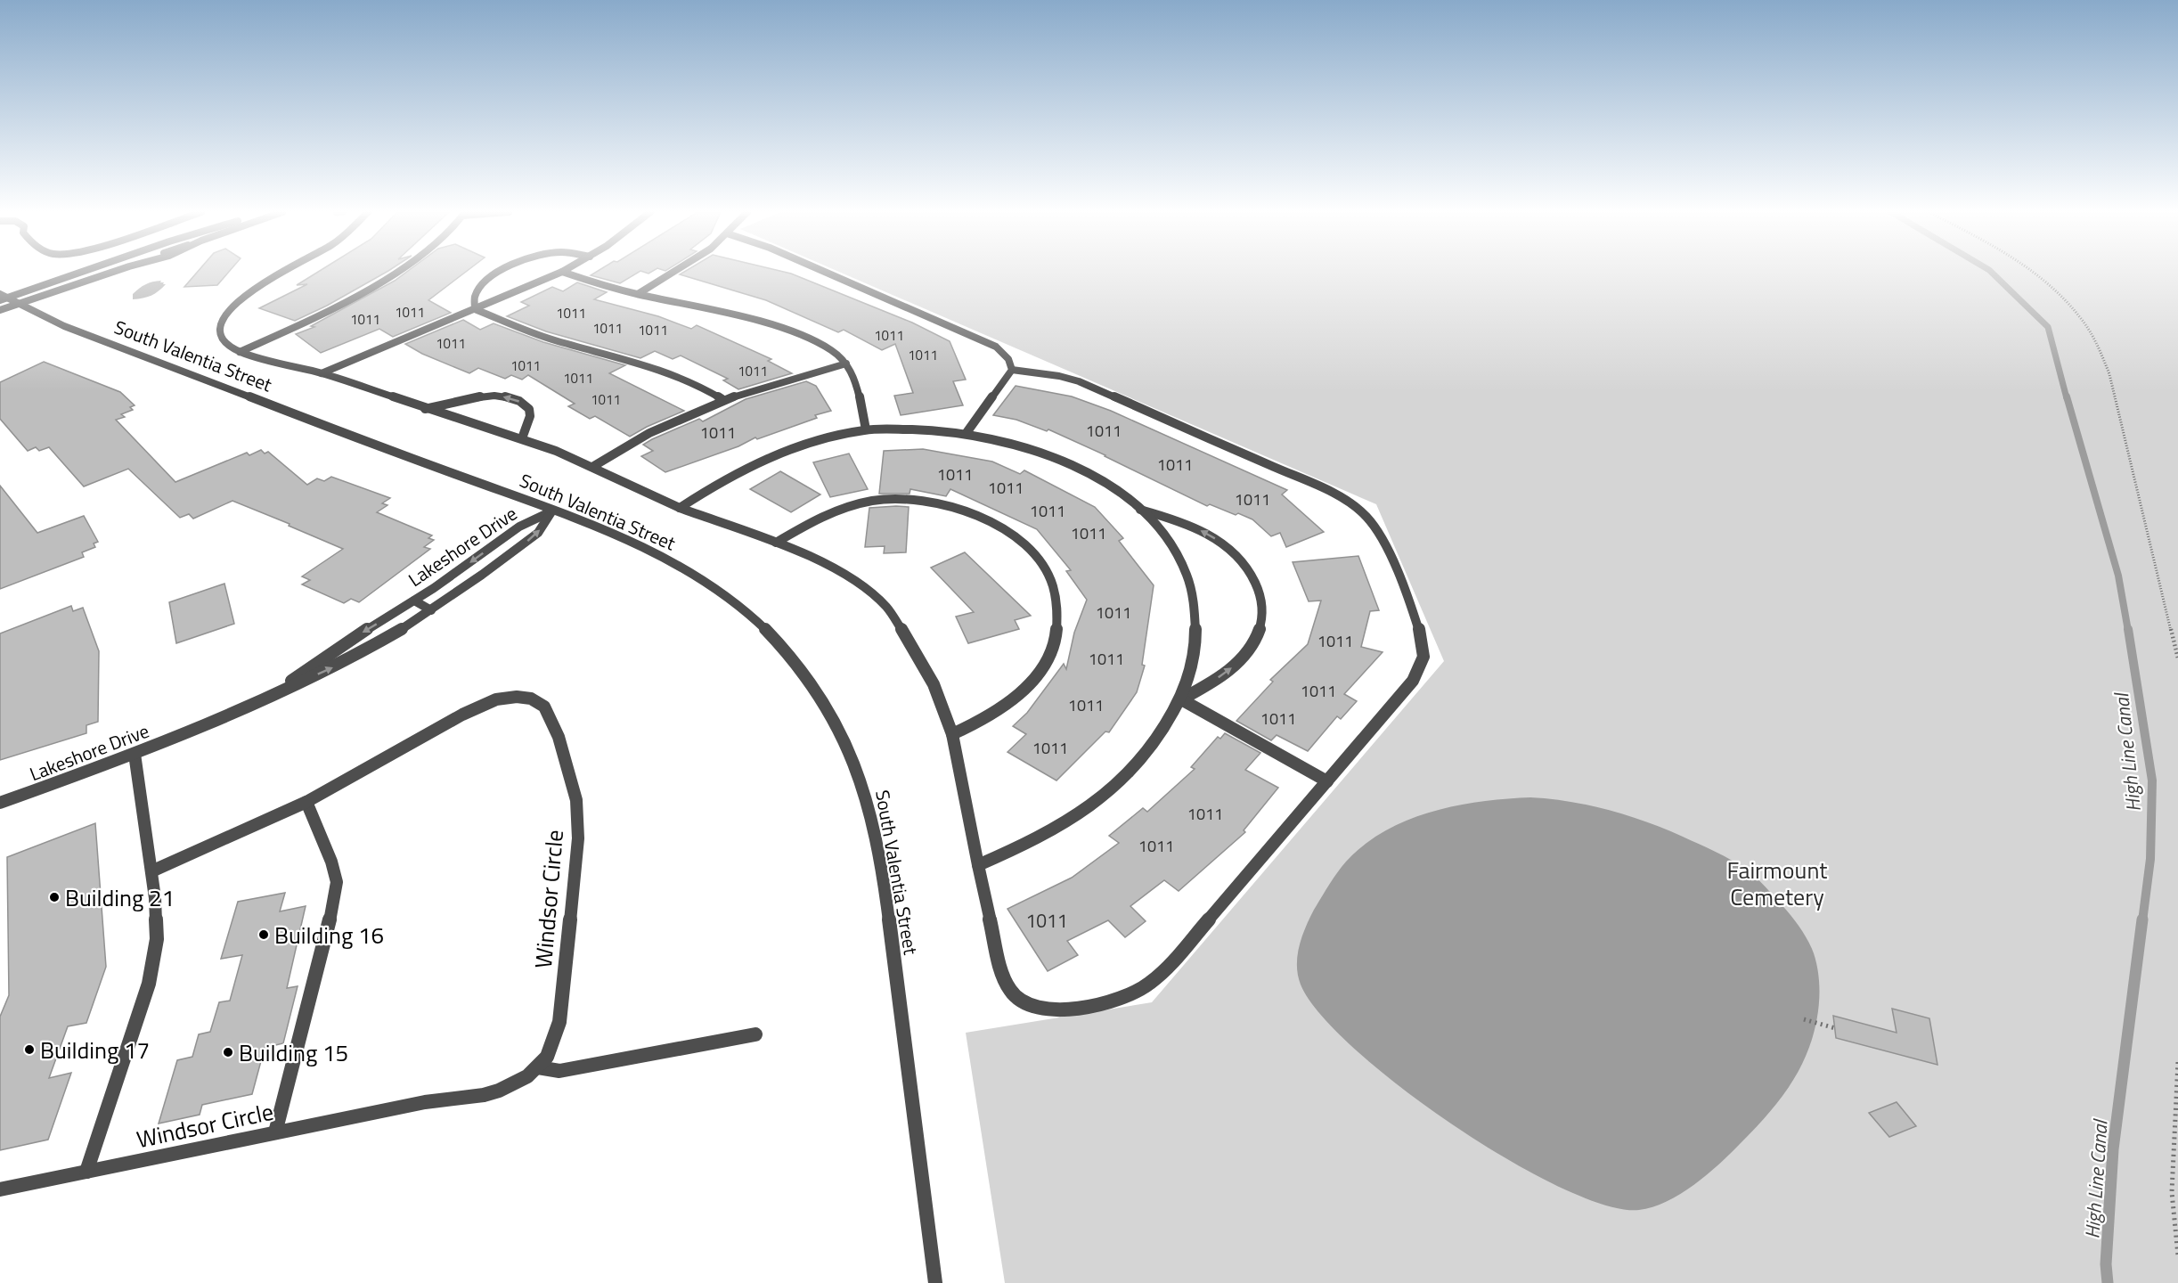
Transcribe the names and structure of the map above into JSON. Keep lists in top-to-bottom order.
{
  "streets": {
    "street": ["South Valentia Street", "Lakeshore Drive", "Windsor Circle"]
  },
  "crossings": [
    ["South Valentia Street", "Lakeshore Drive"]
  ],
  "water": ["High Line Canal"],
  "parks": ["Fairmount Cemetery"],
  "places": [
    "Building 21",
    "Building 16",
    "Building 17",
    "Building 15"
  ],
  "house_numbers": [
    "1011",
    "1011",
    "1011",
    "1011",
    "1011",
    "1011",
    "1011",
    "1011",
    "1011",
    "1011",
    "1011",
    "1011",
    "1011",
    "1011",
    "1011",
    "1011",
    "1011",
    "1011",
    "1011",
    "1011",
    "1011",
    "1011",
    "1011",
    "1011",
    "1011",
    "1011",
    "1011",
    "1011",
    "1011",
    "1011"
  ]
}
